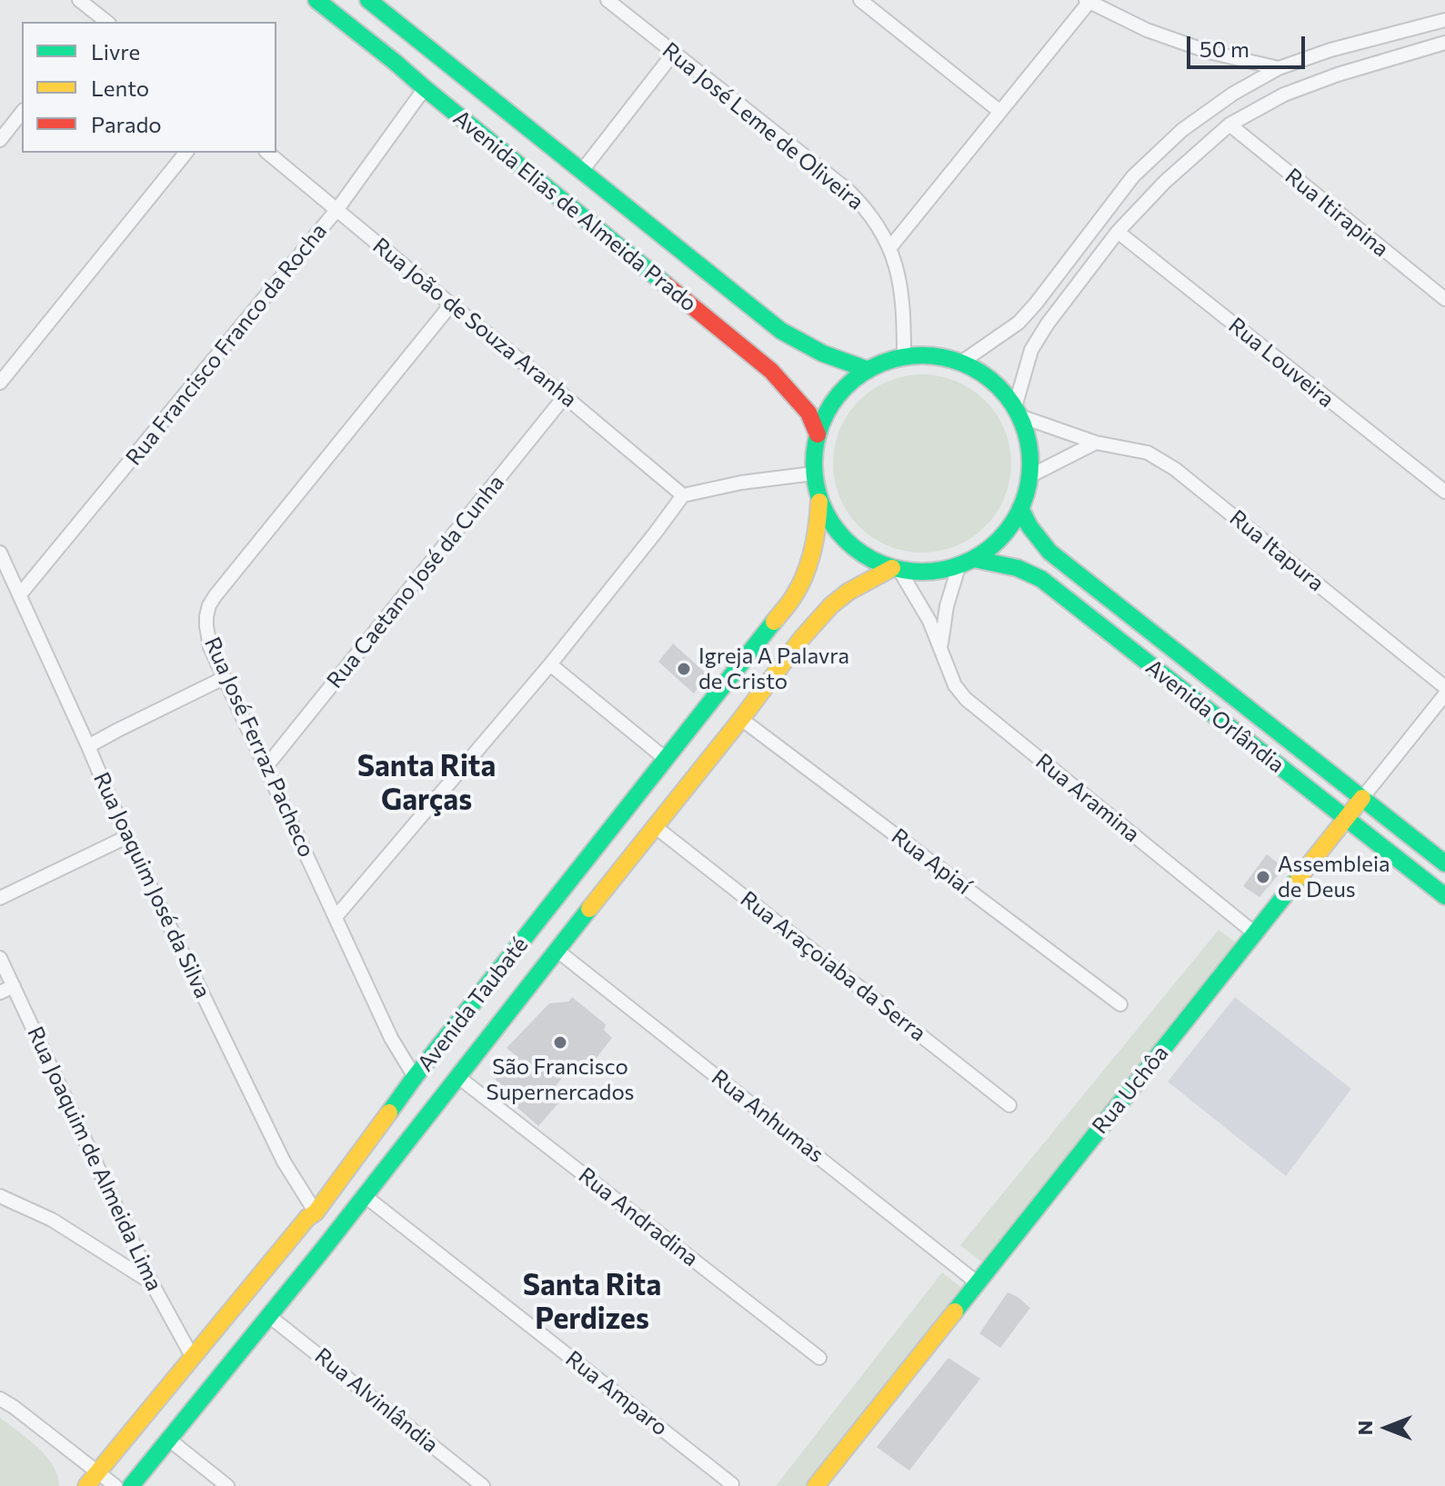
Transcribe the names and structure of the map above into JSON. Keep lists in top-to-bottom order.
{
  "streets": {
    "street": [
      "Rua José Leme de Oliveira",
      "Avenida Elias de Almeida Prado",
      "Rua Itirapina",
      "Rua João de Souza Aranha",
      "Rua Francisco Franco da Rocha",
      "Rua Louveira",
      "Rua Itapura",
      "Rua Caetano José da Cunha",
      "Avenida Orlândia",
      "Rua José Ferraz Pacheco",
      "Rua Aramina",
      "Rua Apiaí",
      "Rua Joaquim José da Silva",
      "Rua Araçoiaba da Serra",
      "Avenida Taubaté",
      "Rua Uchôa",
      "Rua Anhumas",
      "Rua Joaquim de Almeida Lima",
      "Rua Andradina",
      "Rua Amparo",
      "Rua Alvinlândia"
    ]
  },
  "crossings": [
    ["Rua José Leme de Oliveira", "Avenida Elias de Almeida Prado"],
    ["Rua José Leme de Oliveira", "Rua Itapura"],
    ["Rua José Leme de Oliveira", "Avenida Orlândia"],
    ["Rua José Leme de Oliveira", "Rua Aramina"],
    ["Rua José Leme de Oliveira", "Avenida Taubaté"],
    ["Avenida Elias de Almeida Prado", "Rua Francisco Franco da Rocha"],
    ["Avenida Elias de Almeida Prado", "Rua Itapura"],
    ["Avenida Elias de Almeida Prado", "Avenida Orlândia"],
    ["Avenida Elias de Almeida Prado", "Rua Aramina"],
    ["Avenida Elias de Almeida Prado", "Avenida Taubaté"],
    ["Rua João de Souza Aranha", "Rua Francisco Franco da Rocha"],
    ["Rua João de Souza Aranha", "Rua Caetano José da Cunha"],
    ["Rua João de Souza Aranha", "Rua José Ferraz Pacheco"],
    ["Rua Francisco Franco da Rocha", "Rua Joaquim José da Silva"],
    ["Rua Itapura", "Avenida Orlândia"],
    ["Rua Itapura", "Rua Aramina"],
    ["Rua Itapura", "Avenida Taubaté"],
    ["Rua Caetano José da Cunha", "Rua José Ferraz Pacheco"],
    ["Avenida Orlândia", "Rua Aramina"],
    ["Avenida Orlândia", "Avenida Taubaté"],
    ["Avenida Orlândia", "Rua Uchôa"],
    ["Rua José Ferraz Pacheco", "Avenida Taubaté"],
    ["Rua Aramina", "Avenida Taubaté"],
    ["Rua Aramina", "Rua Uchôa"],
    ["Rua Apiaí", "Avenida Taubaté"],
    ["Rua Joaquim José da Silva", "Avenida Taubaté"],
    ["Rua Araçoiaba da Serra", "Avenida Taubaté"],
    ["Avenida Taubaté", "Rua Anhumas"],
    ["Avenida Taubaté", "Rua Joaquim de Almeida Lima"],
    ["Avenida Taubaté", "Rua Andradina"],
    ["Avenida Taubaté", "Rua Amparo"],
    ["Avenida Taubaté", "Rua Alvinlândia"],
    ["Rua Uchôa", "Rua Anhumas"]
  ],
  "districts": ["Santa Rita Garças", "Santa Rita Perdizes"],
  "places": ["Igreja A Palavra de Cristo", "Assembleia de Deus", "São Francisco Supernercados"],
  "legend": ["Livre", "Lento", "Parado"],
  "scale_bar": "50 m",
  "north": "left"
}
